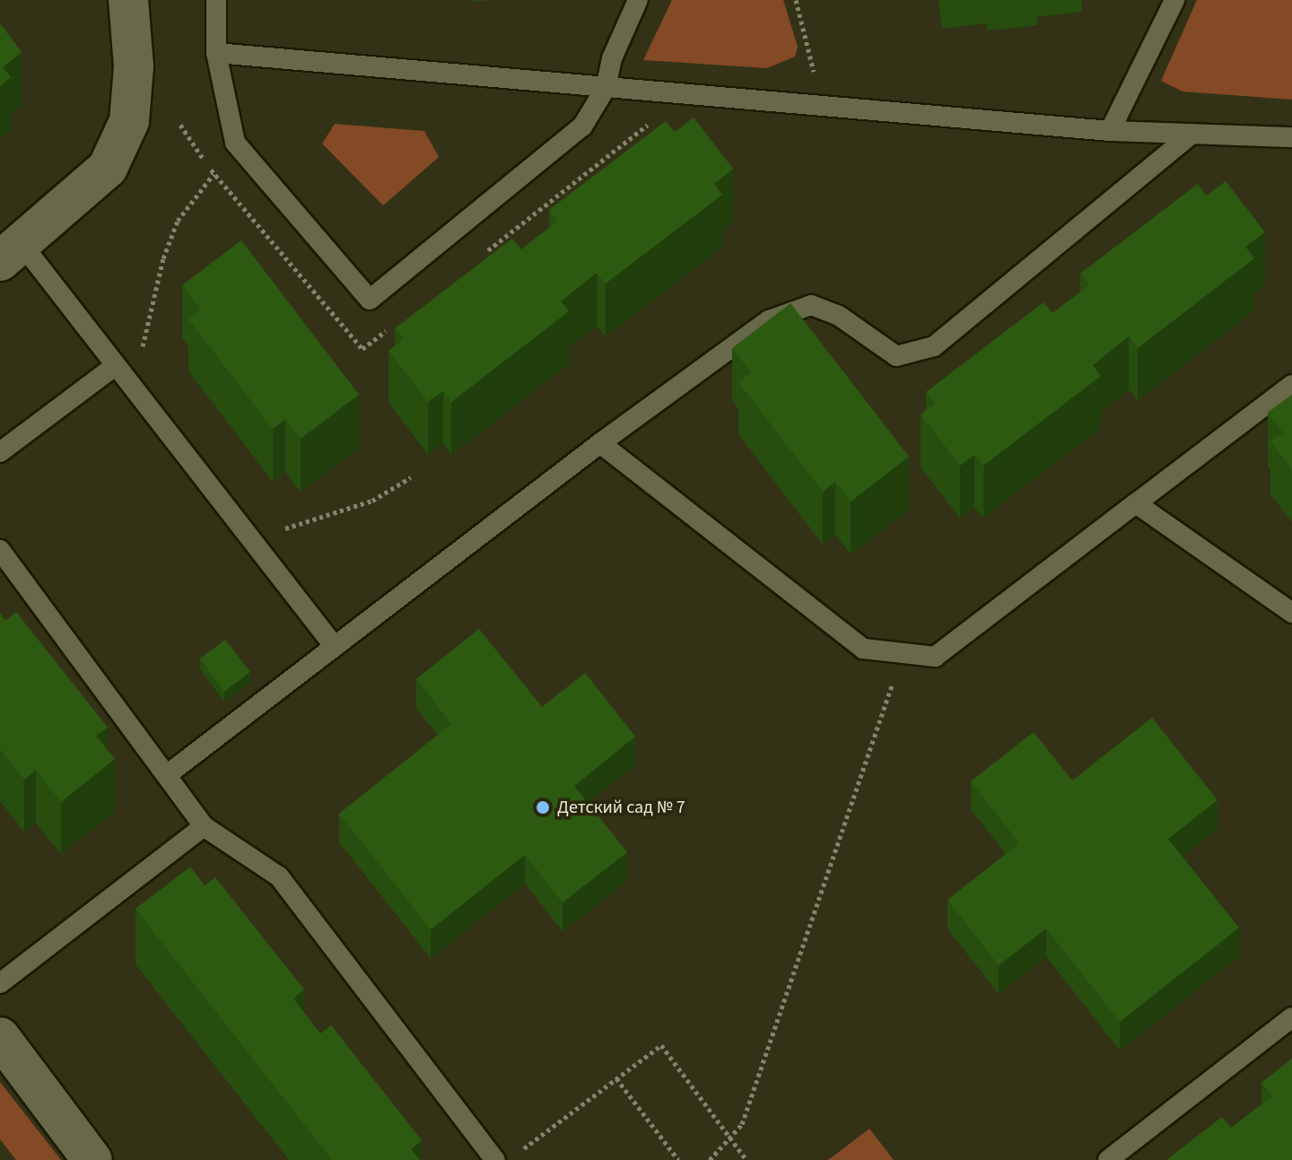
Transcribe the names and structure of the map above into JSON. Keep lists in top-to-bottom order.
{
  "places": ["Детский сад № 7"]
}
